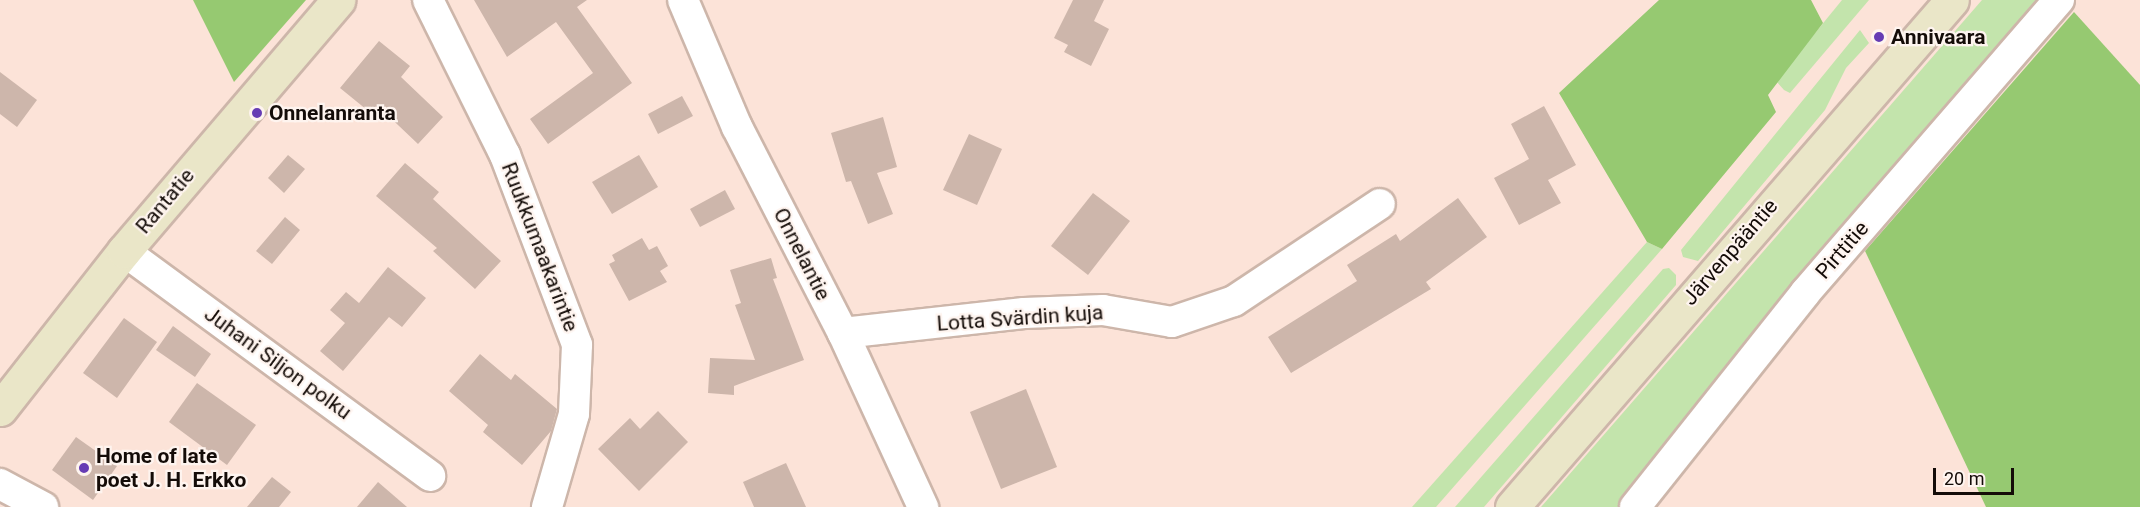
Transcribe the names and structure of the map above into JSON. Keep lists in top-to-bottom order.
{
  "streets": {
    "main road": ["Rantatie", "Järvenpääntie"],
    "street": [
      "Ruukkumaakarintie",
      "Pirttitie",
      "Onnelantie",
      "Lotta Svärdin kuja",
      "Juhani Siljon polku"
    ]
  },
  "crossings": [
    ["Rantatie", "Juhani Siljon polku"],
    ["Onnelantie", "Lotta Svärdin kuja"]
  ],
  "places": ["Annivaara", "Onnelanranta", "Home of late poet J. H. Erkko"],
  "scale_bar": "20 m"
}
